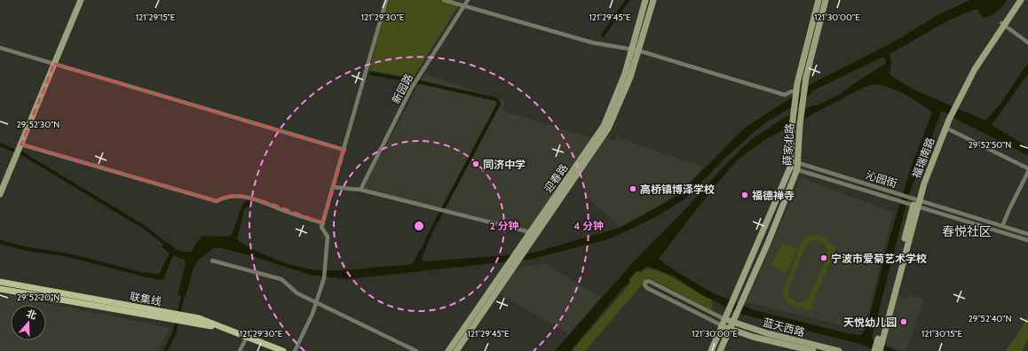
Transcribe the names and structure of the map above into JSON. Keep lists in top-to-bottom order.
{
  "streets": {
    "main road": ["联集线"],
    "street": [
      "新园路",
      "薛家北路",
      "福瑞南路",
      "迎春路",
      "沁园街",
      "蓝天西路"
    ]
  },
  "crossings": [
    ["薛家北路", "沁园街"],
    ["薛家北路", "蓝天西路"],
    ["福瑞南路", "沁园街"]
  ],
  "districts": ["春悦社区"],
  "places": [
    "同济中学",
    "高桥镇博泽学校",
    "福德禅寺",
    "宁波市爱菊艺术学校",
    "天悦幼儿园"
  ],
  "north": "top",
  "coordinates": [
    "121°29'15\"E",
    "121°29'30\"E",
    "121°29'45\"E",
    "121°30'00\"E",
    "29°52'30\"N",
    "29°52'50\"N",
    "29°52'20\"N",
    "29°52'40\"N",
    "121°30'15\"E"
  ],
  "rings": ["2 分钟", "4 分钟"]
}
